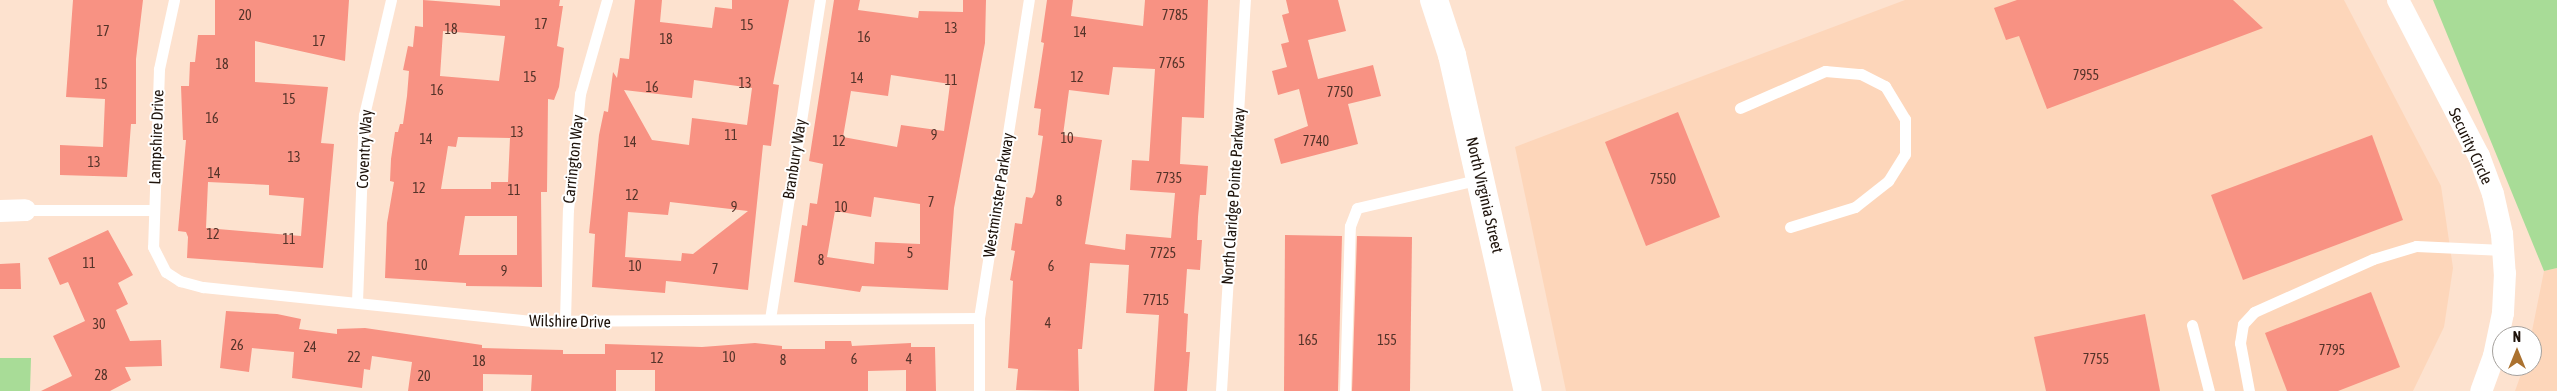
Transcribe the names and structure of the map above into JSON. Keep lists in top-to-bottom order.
{
  "streets": {
    "main road": ["North Virginia Street"],
    "street": ["Security Circle"],
    "lane": [
      "Lampshire Drive",
      "Coventry Way",
      "Carrington Way",
      "Branbury Way",
      "Westminster Parkway",
      "North Claridge Pointe Parkway",
      "Wilshire Drive"
    ]
  },
  "crossings": [
    ["Lampshire Drive", "Wilshire Drive"],
    ["Coventry Way", "Wilshire Drive"],
    ["Carrington Way", "Wilshire Drive"],
    ["Branbury Way", "Wilshire Drive"],
    ["Westminster Parkway", "Wilshire Drive"]
  ],
  "house_numbers": [
    "20",
    "7785",
    "17",
    "15",
    "13",
    "18",
    "17",
    "14",
    "16",
    "18",
    "17",
    "7765",
    "18",
    "7955",
    "15",
    "12",
    "14",
    "11",
    "13",
    "15",
    "16",
    "16",
    "7750",
    "15",
    "16",
    "13",
    "11",
    "9",
    "10",
    "14",
    "12",
    "7740",
    "14",
    "13",
    "13",
    "14",
    "7735",
    "7550",
    "12",
    "11",
    "12",
    "8",
    "7",
    "9",
    "10",
    "12",
    "11",
    "5",
    "7725",
    "8",
    "11",
    "10",
    "10",
    "6",
    "7",
    "9",
    "7715",
    "4",
    "30",
    "165",
    "155",
    "26",
    "24",
    "7795",
    "22",
    "10",
    "12",
    "6",
    "4",
    "7755",
    "8",
    "18",
    "28",
    "20"
  ],
  "north": "top"
}
